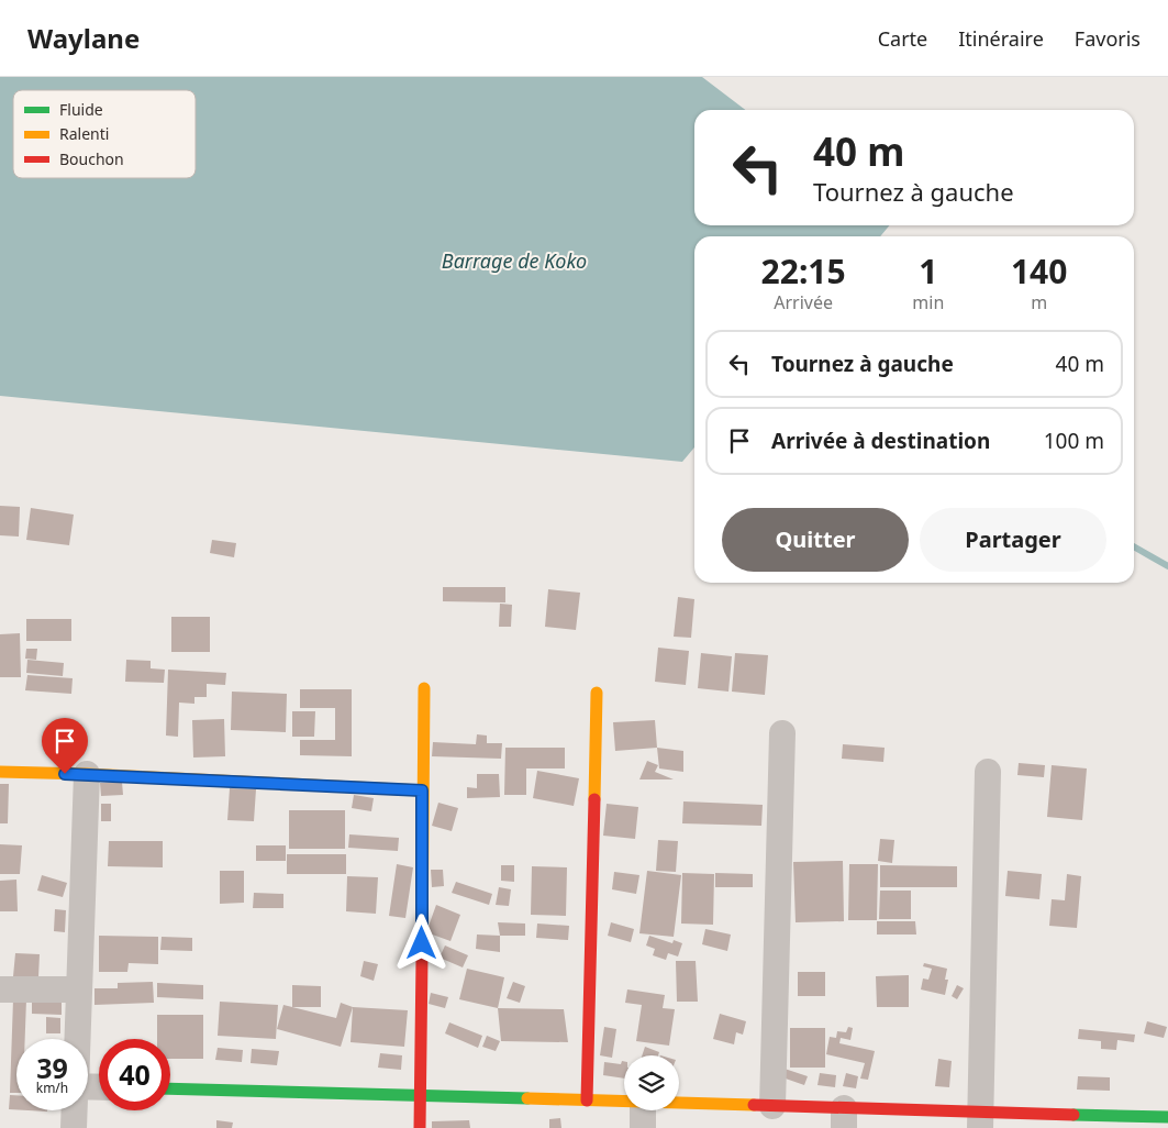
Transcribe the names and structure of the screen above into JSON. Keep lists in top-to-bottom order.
{
  "water": ["Barrage de Koko"],
  "legend": ["Fluide", "Ralenti", "Bouchon"],
  "page": {
    "header": "Waylane",
    "nav": ["Carte", "Itinéraire", "Favoris"],
    "turn": ["40 m", "Tournez à gauche"],
    "eta": [
      "22:15",
      "Arrivée",
      "1",
      "min",
      "140",
      "m"
    ],
    "list": [
      {
        "name": "Tournez à gauche",
        "value": "40 m"
      },
      {
        "name": "Arrivée à destination",
        "value": "100 m"
      }
    ],
    "buttons": ["Quitter", "Partager"],
    "speed": "39 km/h",
    "limit": "40"
  }
}
